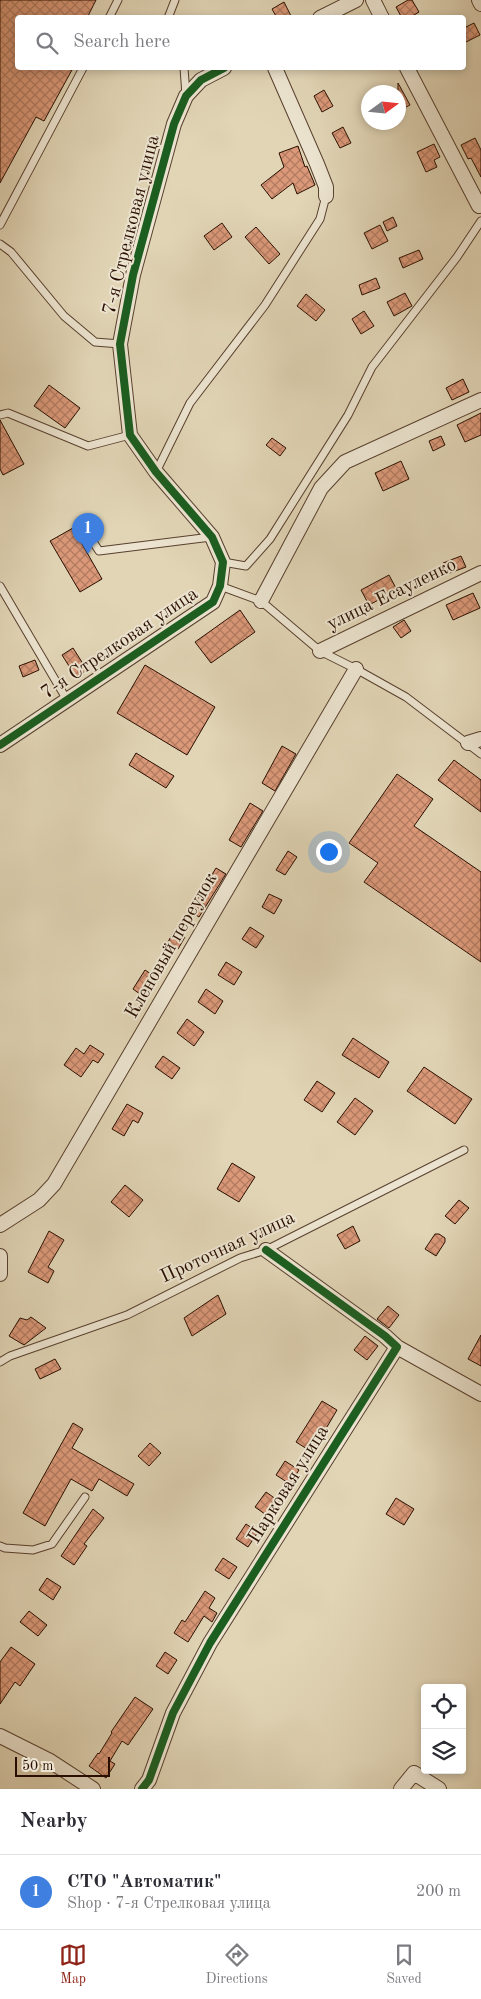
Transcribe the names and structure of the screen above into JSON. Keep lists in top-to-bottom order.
{
  "streets": {
    "street": [
      "7-я Стрелковая улица",
      "улица Есауленко",
      "Кленовый переулок",
      "Парковая улица"
    ],
    "lane": ["Проточная улица"]
  },
  "scale_bar": "50 m",
  "north": "right",
  "page": {
    "search": "Search here",
    "pins": "1",
    "scale": "50 m",
    "heading": "Nearby",
    "list": [
      {
        "mark": "1",
        "name": "СТО \"Автоматик\"",
        "note": "Shop · 7-я Стрелковая улица",
        "value": "200 m"
      }
    ],
    "nav": ["Map", "Directions", "Saved"]
  }
}
